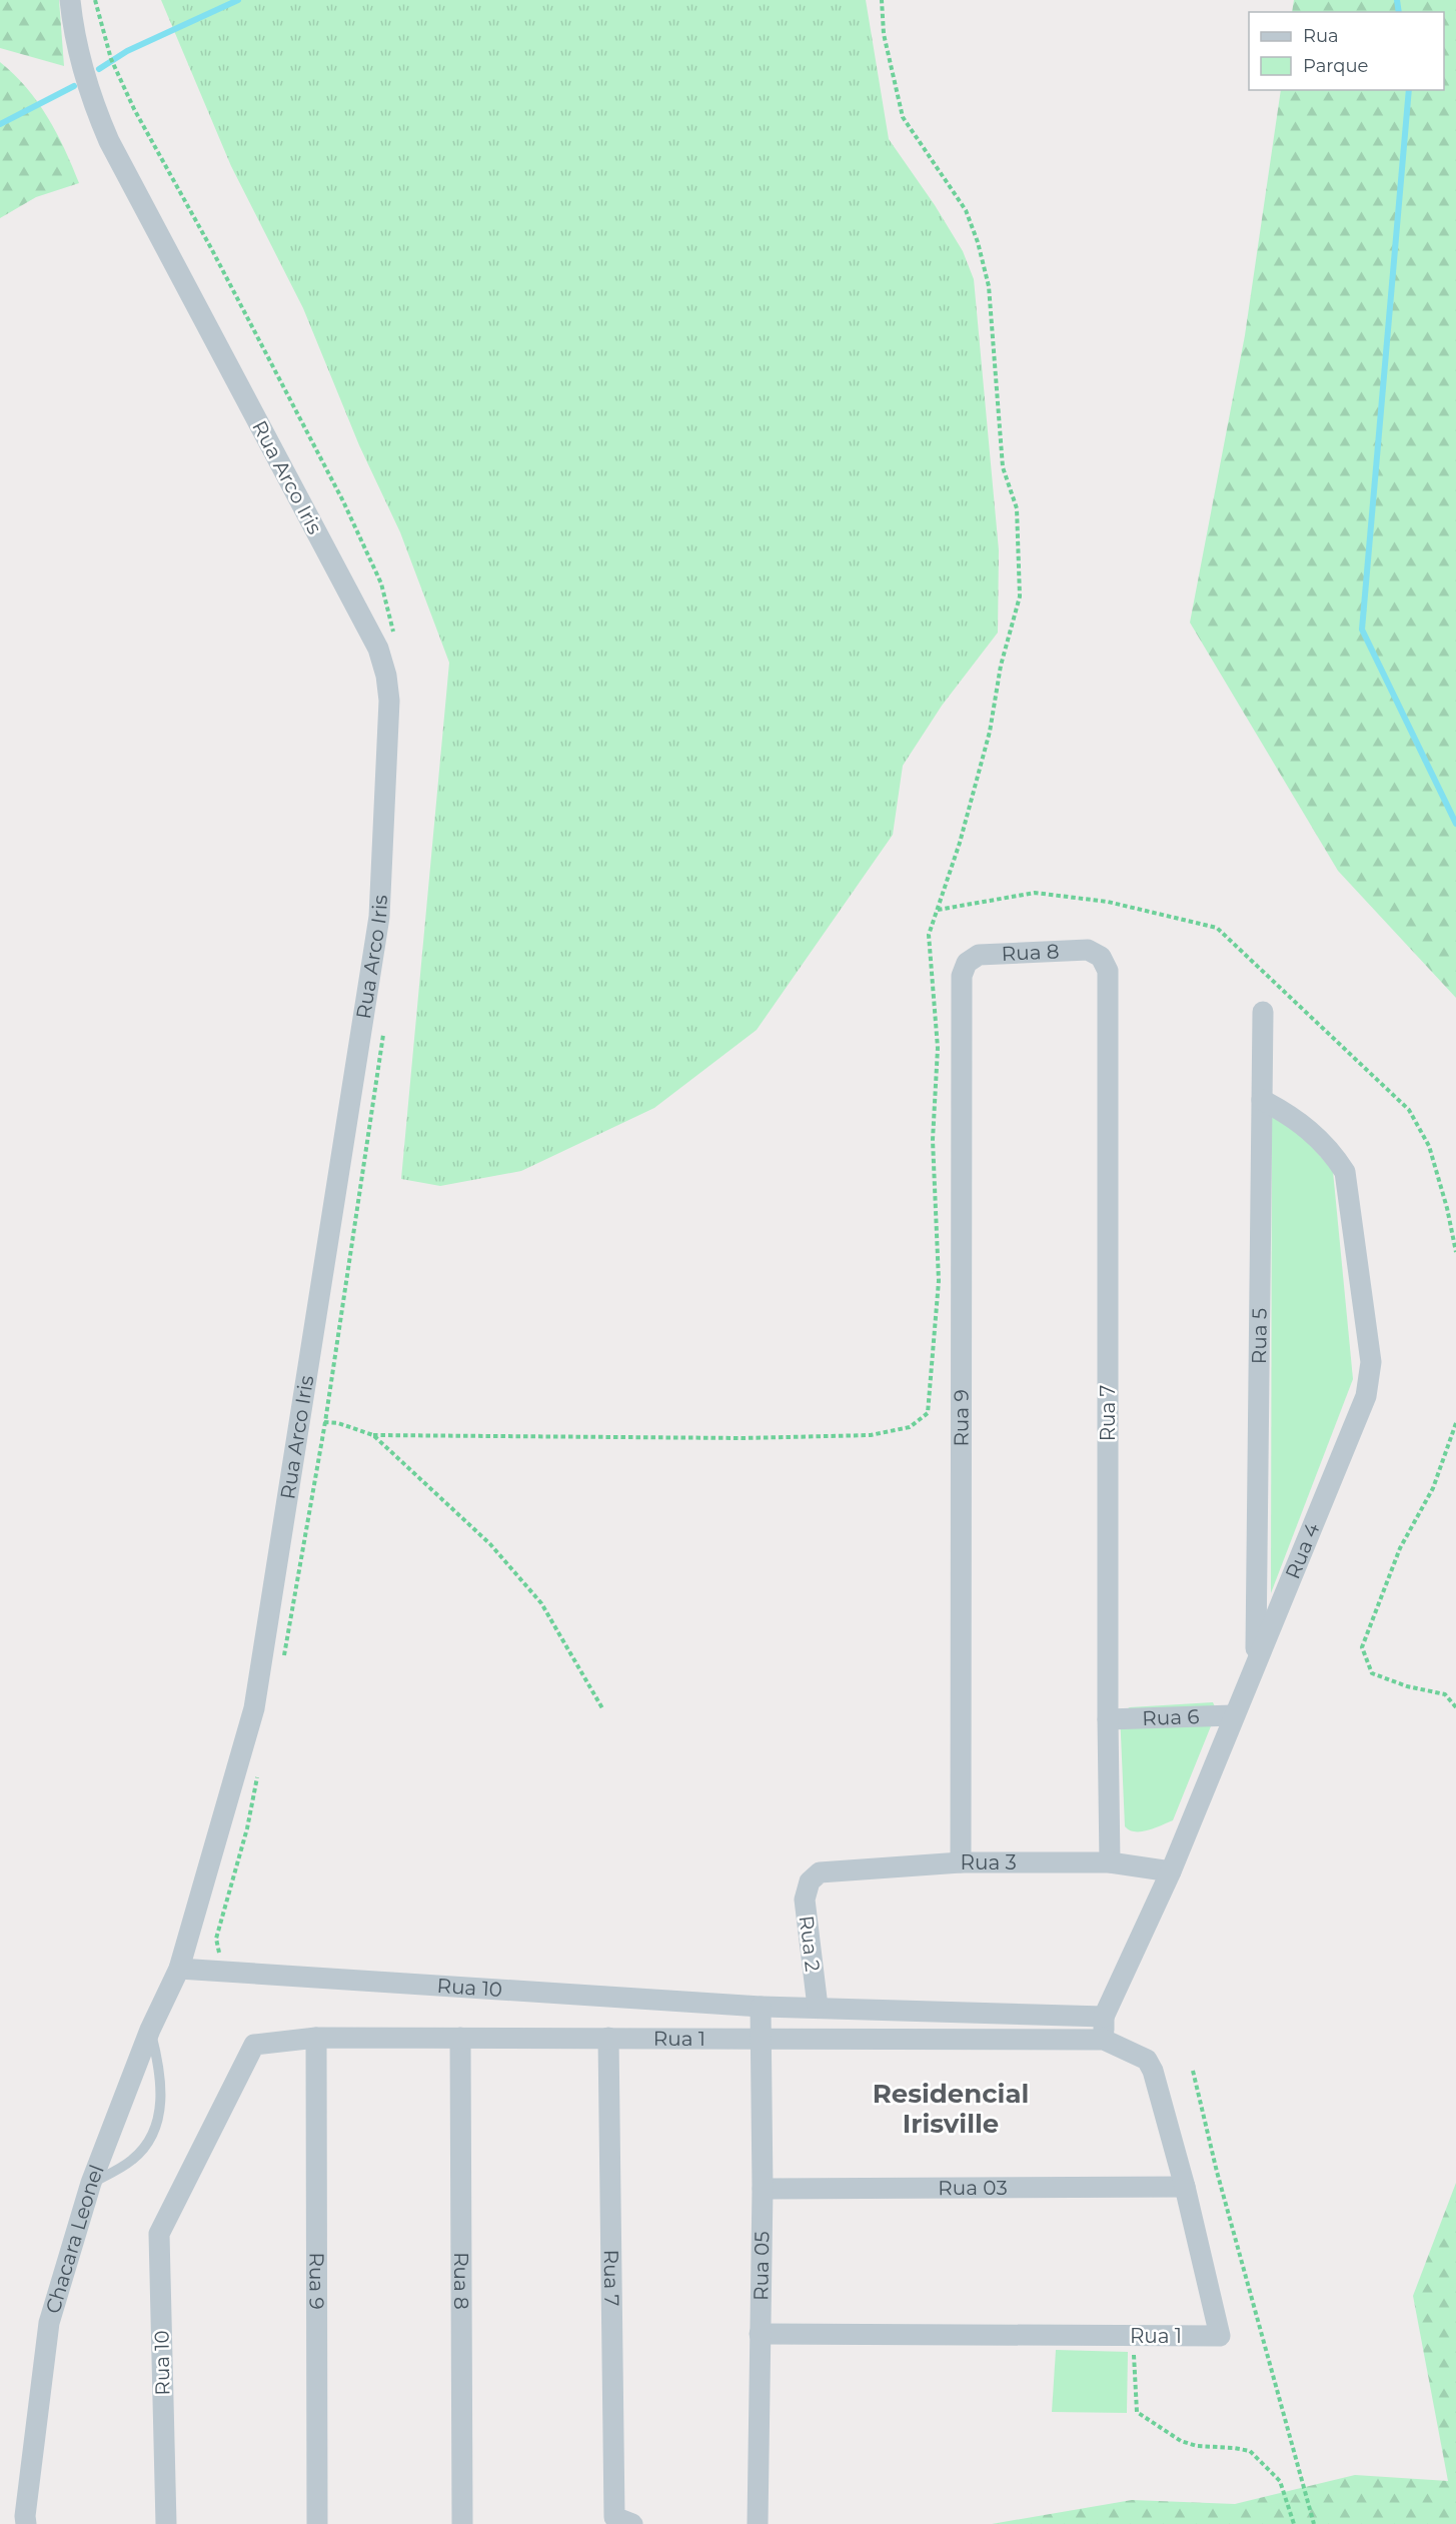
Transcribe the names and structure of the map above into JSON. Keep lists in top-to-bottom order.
{
  "streets": {
    "street": [
      "Rua Arco Iris",
      "Rua 8",
      "Rua 5",
      "Rua 7",
      "Rua 9",
      "Rua 4",
      "Rua 6",
      "Rua 3",
      "Rua 2",
      "Rua 10",
      "Rua 1",
      "Rua 03",
      "Chacara Leonel",
      "Rua 05"
    ]
  },
  "crossings": [
    ["Rua Arco Iris", "Rua 10"],
    ["Rua Arco Iris", "Chacara Leonel"],
    ["Rua 8", "Rua 7"],
    ["Rua 8", "Rua 9"],
    ["Rua 8", "Rua 1"],
    ["Rua 5", "Rua 4"],
    ["Rua 7", "Rua 6"],
    ["Rua 7", "Rua 3"],
    ["Rua 7", "Rua 1"],
    ["Rua 9", "Rua 3"],
    ["Rua 9", "Rua 1"],
    ["Rua 4", "Rua 6"],
    ["Rua 4", "Rua 3"],
    ["Rua 3", "Rua 2"],
    ["Rua 10", "Rua 1"],
    ["Rua 10", "Chacara Leonel"],
    ["Rua 10", "Rua 05"],
    ["Rua 1", "Rua 03"],
    ["Rua 1", "Rua 05"],
    ["Rua 03", "Rua 05"]
  ],
  "districts": ["Residencial Irisville"],
  "legend": ["Rua", "Parque"]
}
